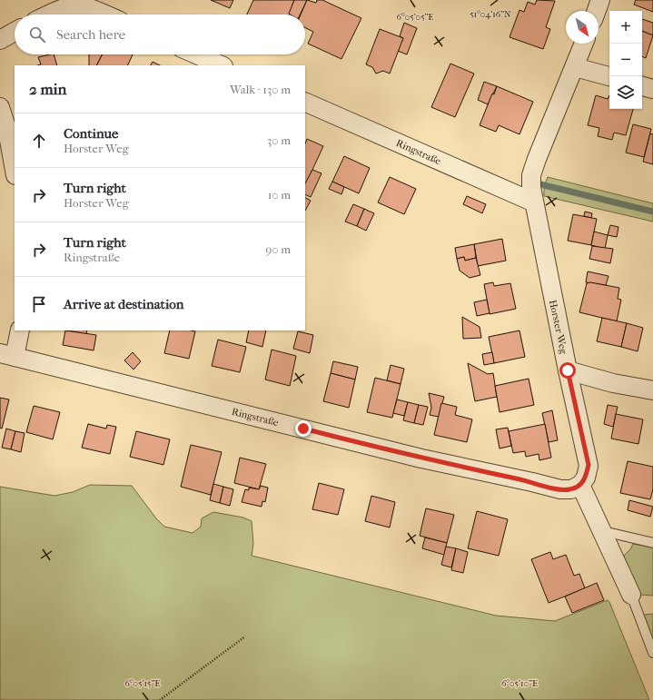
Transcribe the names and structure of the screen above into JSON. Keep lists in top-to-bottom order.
{
  "streets": {
    "street": ["Ringstraße", "Horster Weg"]
  },
  "crossings": [
    ["Ringstraße", "Horster Weg"]
  ],
  "north": "bottom right",
  "page": {
    "map_buttons": ["+", "−"],
    "search": "Search here",
    "heading": ["2 min", "Walk · 130 m"],
    "list": [
      ["Continue", "Horster Weg", "30 m"],
      ["Turn right", "Horster Weg", "10 m"],
      ["Turn right", "Ringstraße", "90 m"],
      "Arrive at destination"
    ]
  },
  "coordinates": [
    "51°04'16\"N",
    "6°05'05\"E",
    "6°05'15\"E",
    "6°05'10\"E"
  ]
}
